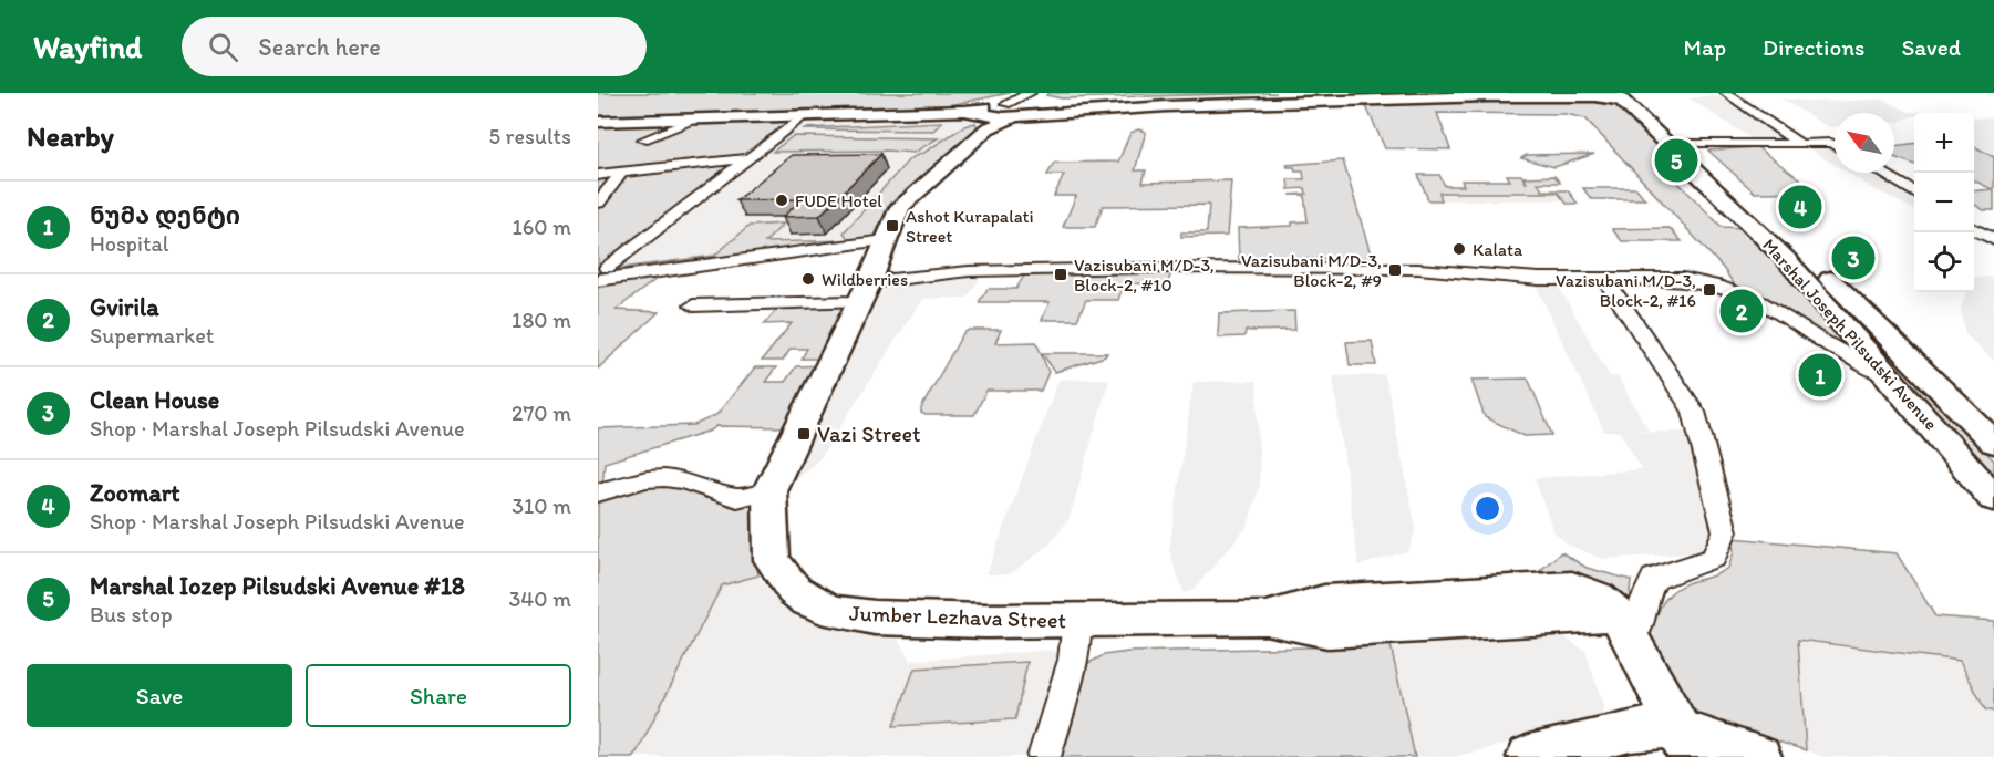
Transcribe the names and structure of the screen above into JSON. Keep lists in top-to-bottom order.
{
  "streets": {
    "street": ["Marshal Joseph Pilsudski Avenue", "Jumber Lezhava Street"]
  },
  "places": {
    "other": ["FUDE Hotel", "Kalata", "Wildberries"],
    "transit": [
      "Ashot Kurapalati Street",
      "Vazisubani M/D-3, Block-2, #9",
      "Vazisubani M/D-3, Block-2, #10",
      "Vazisubani M/D-3, Block-2, #16",
      "Vazi Street"
    ]
  },
  "north": "top left",
  "page": {
    "header": "Wayfind",
    "search": "Search here",
    "nav": ["Map", "Directions", "Saved"],
    "heading": ["Nearby", "5 results"],
    "map_buttons": ["+", "−"],
    "pins": [
      "5",
      "4",
      "3",
      "2",
      "1"
    ],
    "list": [
      {
        "mark": "1",
        "name": "ნუმა დენტი",
        "note": "Hospital",
        "value": "160 m"
      },
      {
        "mark": "2",
        "name": "Gvirila",
        "note": "Supermarket",
        "value": "180 m"
      },
      {
        "mark": "3",
        "name": "Clean House",
        "note": "Shop · Marshal Joseph Pilsudski Avenue",
        "value": "270 m"
      },
      {
        "mark": "4",
        "name": "Zoomart",
        "note": "Shop · Marshal Joseph Pilsudski Avenue",
        "value": "310 m"
      },
      {
        "mark": "5",
        "name": "Marshal Iozep Pilsudski Avenue #18",
        "note": "Bus stop",
        "value": "340 m"
      }
    ],
    "buttons": ["Save", "Share"]
  }
}
